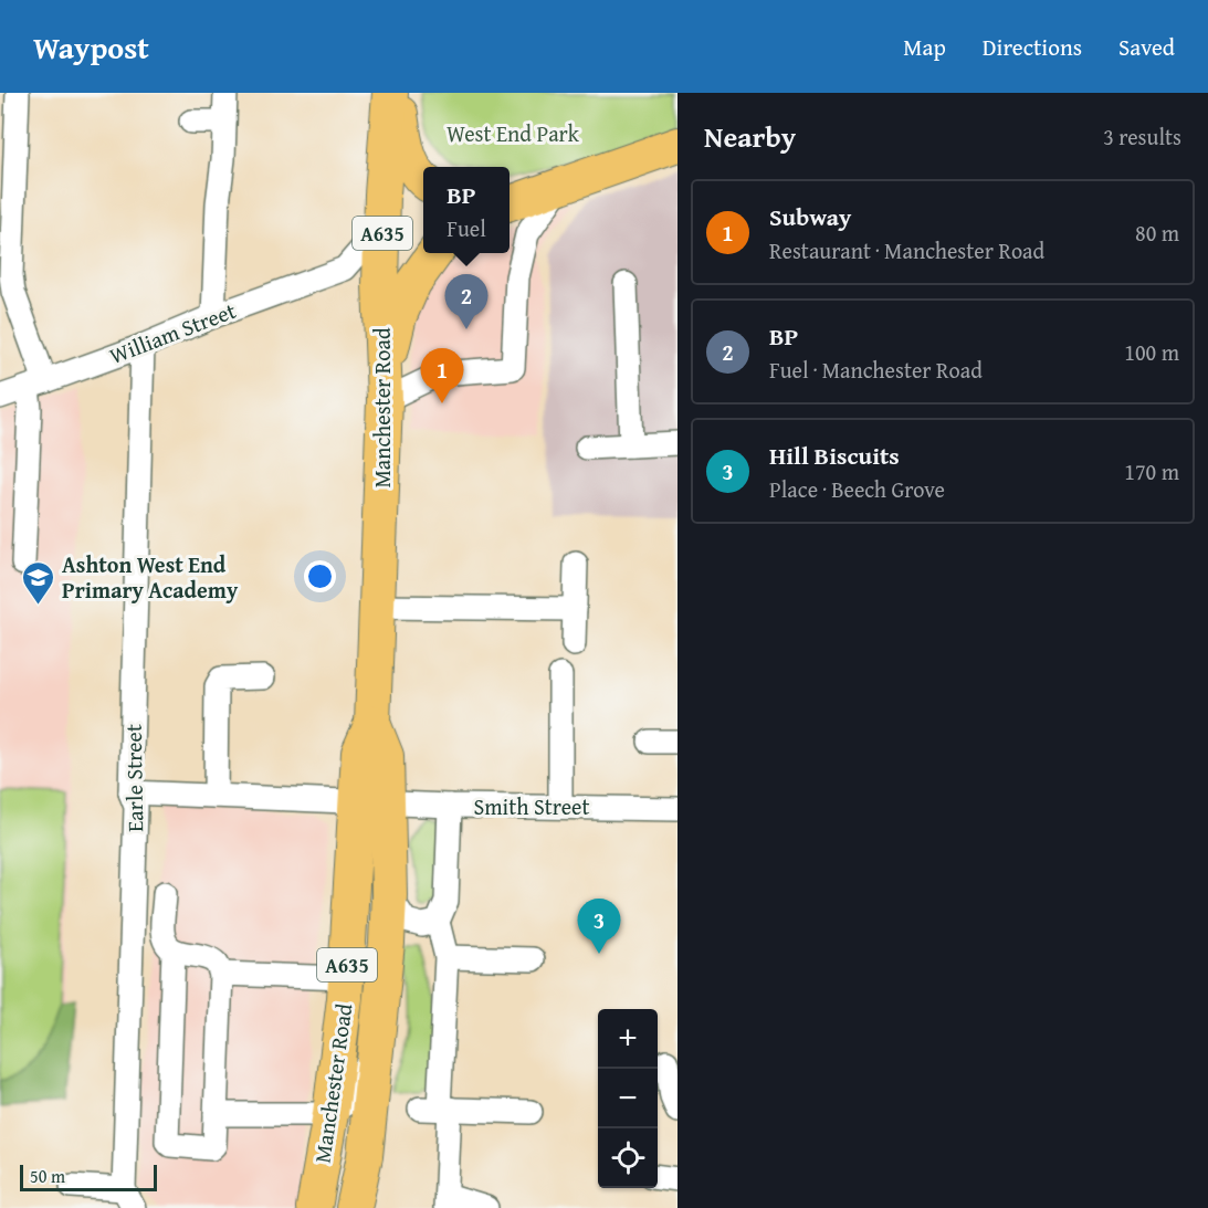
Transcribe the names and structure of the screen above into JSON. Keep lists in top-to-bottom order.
{
  "streets": {
    "highway": ["A635", "Manchester Road"],
    "street": ["William Street", "Earle Street", "Smith Street"]
  },
  "crossings": [
    ["A635", "Manchester Road"],
    ["William Street", "Manchester Road"],
    ["William Street", "Earle Street"],
    ["Manchester Road", "Smith Street"],
    ["Earle Street", "Smith Street"]
  ],
  "parks": ["West End Park"],
  "places": {
    "school or university": ["Ashton West End Primary Academy"]
  },
  "scale_bar": "50 m",
  "page": {
    "header": "Waypost",
    "nav": ["Map", "Directions", "Saved"],
    "heading": ["Nearby", "3 results"],
    "popup": ["BP", "Fuel"],
    "list": [
      {
        "mark": "1",
        "name": "Subway",
        "note": "Restaurant · Manchester Road",
        "value": "80 m"
      },
      {
        "mark": "2",
        "name": "BP",
        "note": "Fuel · Manchester Road",
        "value": "100 m"
      },
      {
        "mark": "3",
        "name": "Hill Biscuits",
        "note": "Place · Beech Grove",
        "value": "170 m"
      }
    ],
    "pins": ["2", "1", "3"],
    "map_buttons": ["+", "−"],
    "scale": "50 m"
  }
}
